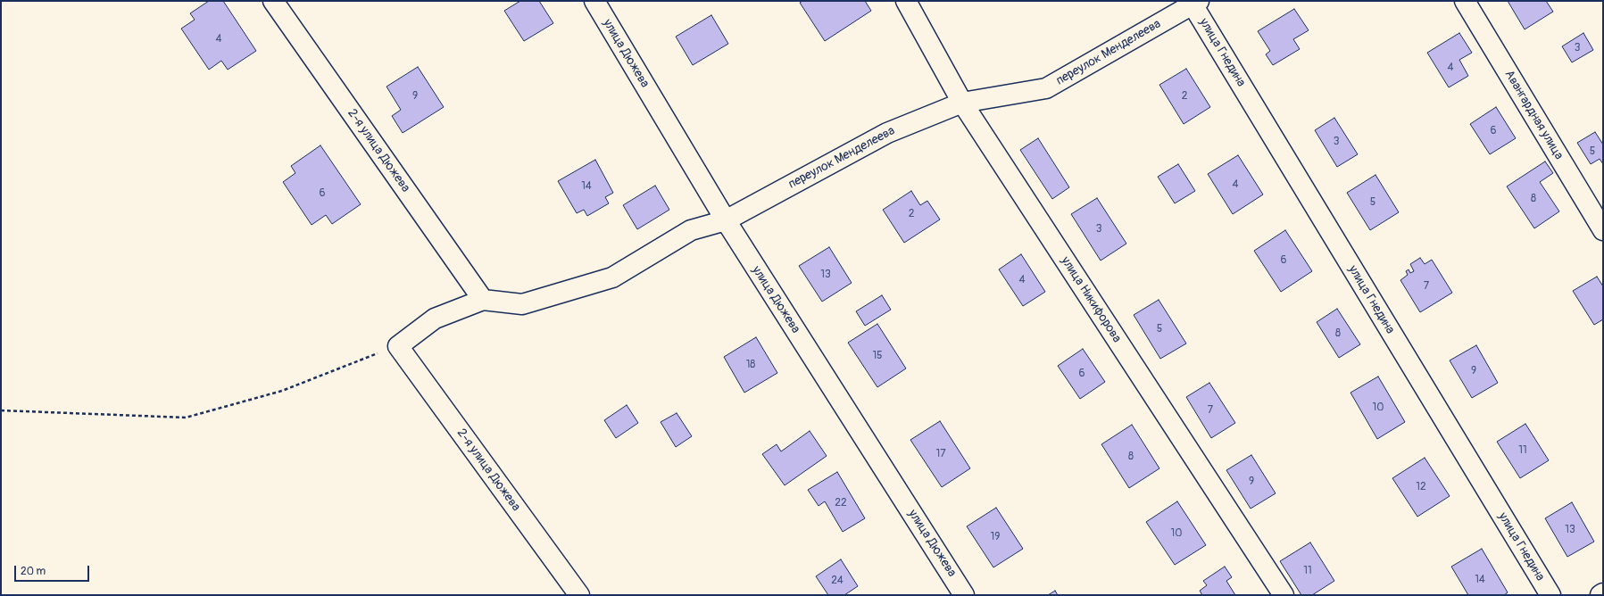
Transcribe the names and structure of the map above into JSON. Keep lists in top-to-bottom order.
{
  "streets": {
    "street": [
      "переулок Менделеева",
      "улица Гнедина",
      "улица Дюжева",
      "Авангардная улица",
      "2-я улица Дюжева",
      "улица Никифорова"
    ]
  },
  "crossings": [
    ["переулок Менделеева", "улица Гнедина"],
    ["переулок Менделеева", "улица Дюжева"],
    ["переулок Менделеева", "2-я улица Дюжева"],
    ["переулок Менделеева", "улица Никифорова"]
  ],
  "house_numbers": [
    "4",
    "3",
    "4",
    "9",
    "2",
    "6",
    "3",
    "5",
    "4",
    "14",
    "6",
    "8",
    "5",
    "2",
    "3",
    "6",
    "13",
    "4",
    "7",
    "5",
    "8",
    "15",
    "18",
    "9",
    "6",
    "10",
    "7",
    "11",
    "17",
    "8",
    "9",
    "12",
    "22",
    "13",
    "10",
    "19",
    "11",
    "14",
    "24"
  ],
  "scale_bar": "20 m"
}
